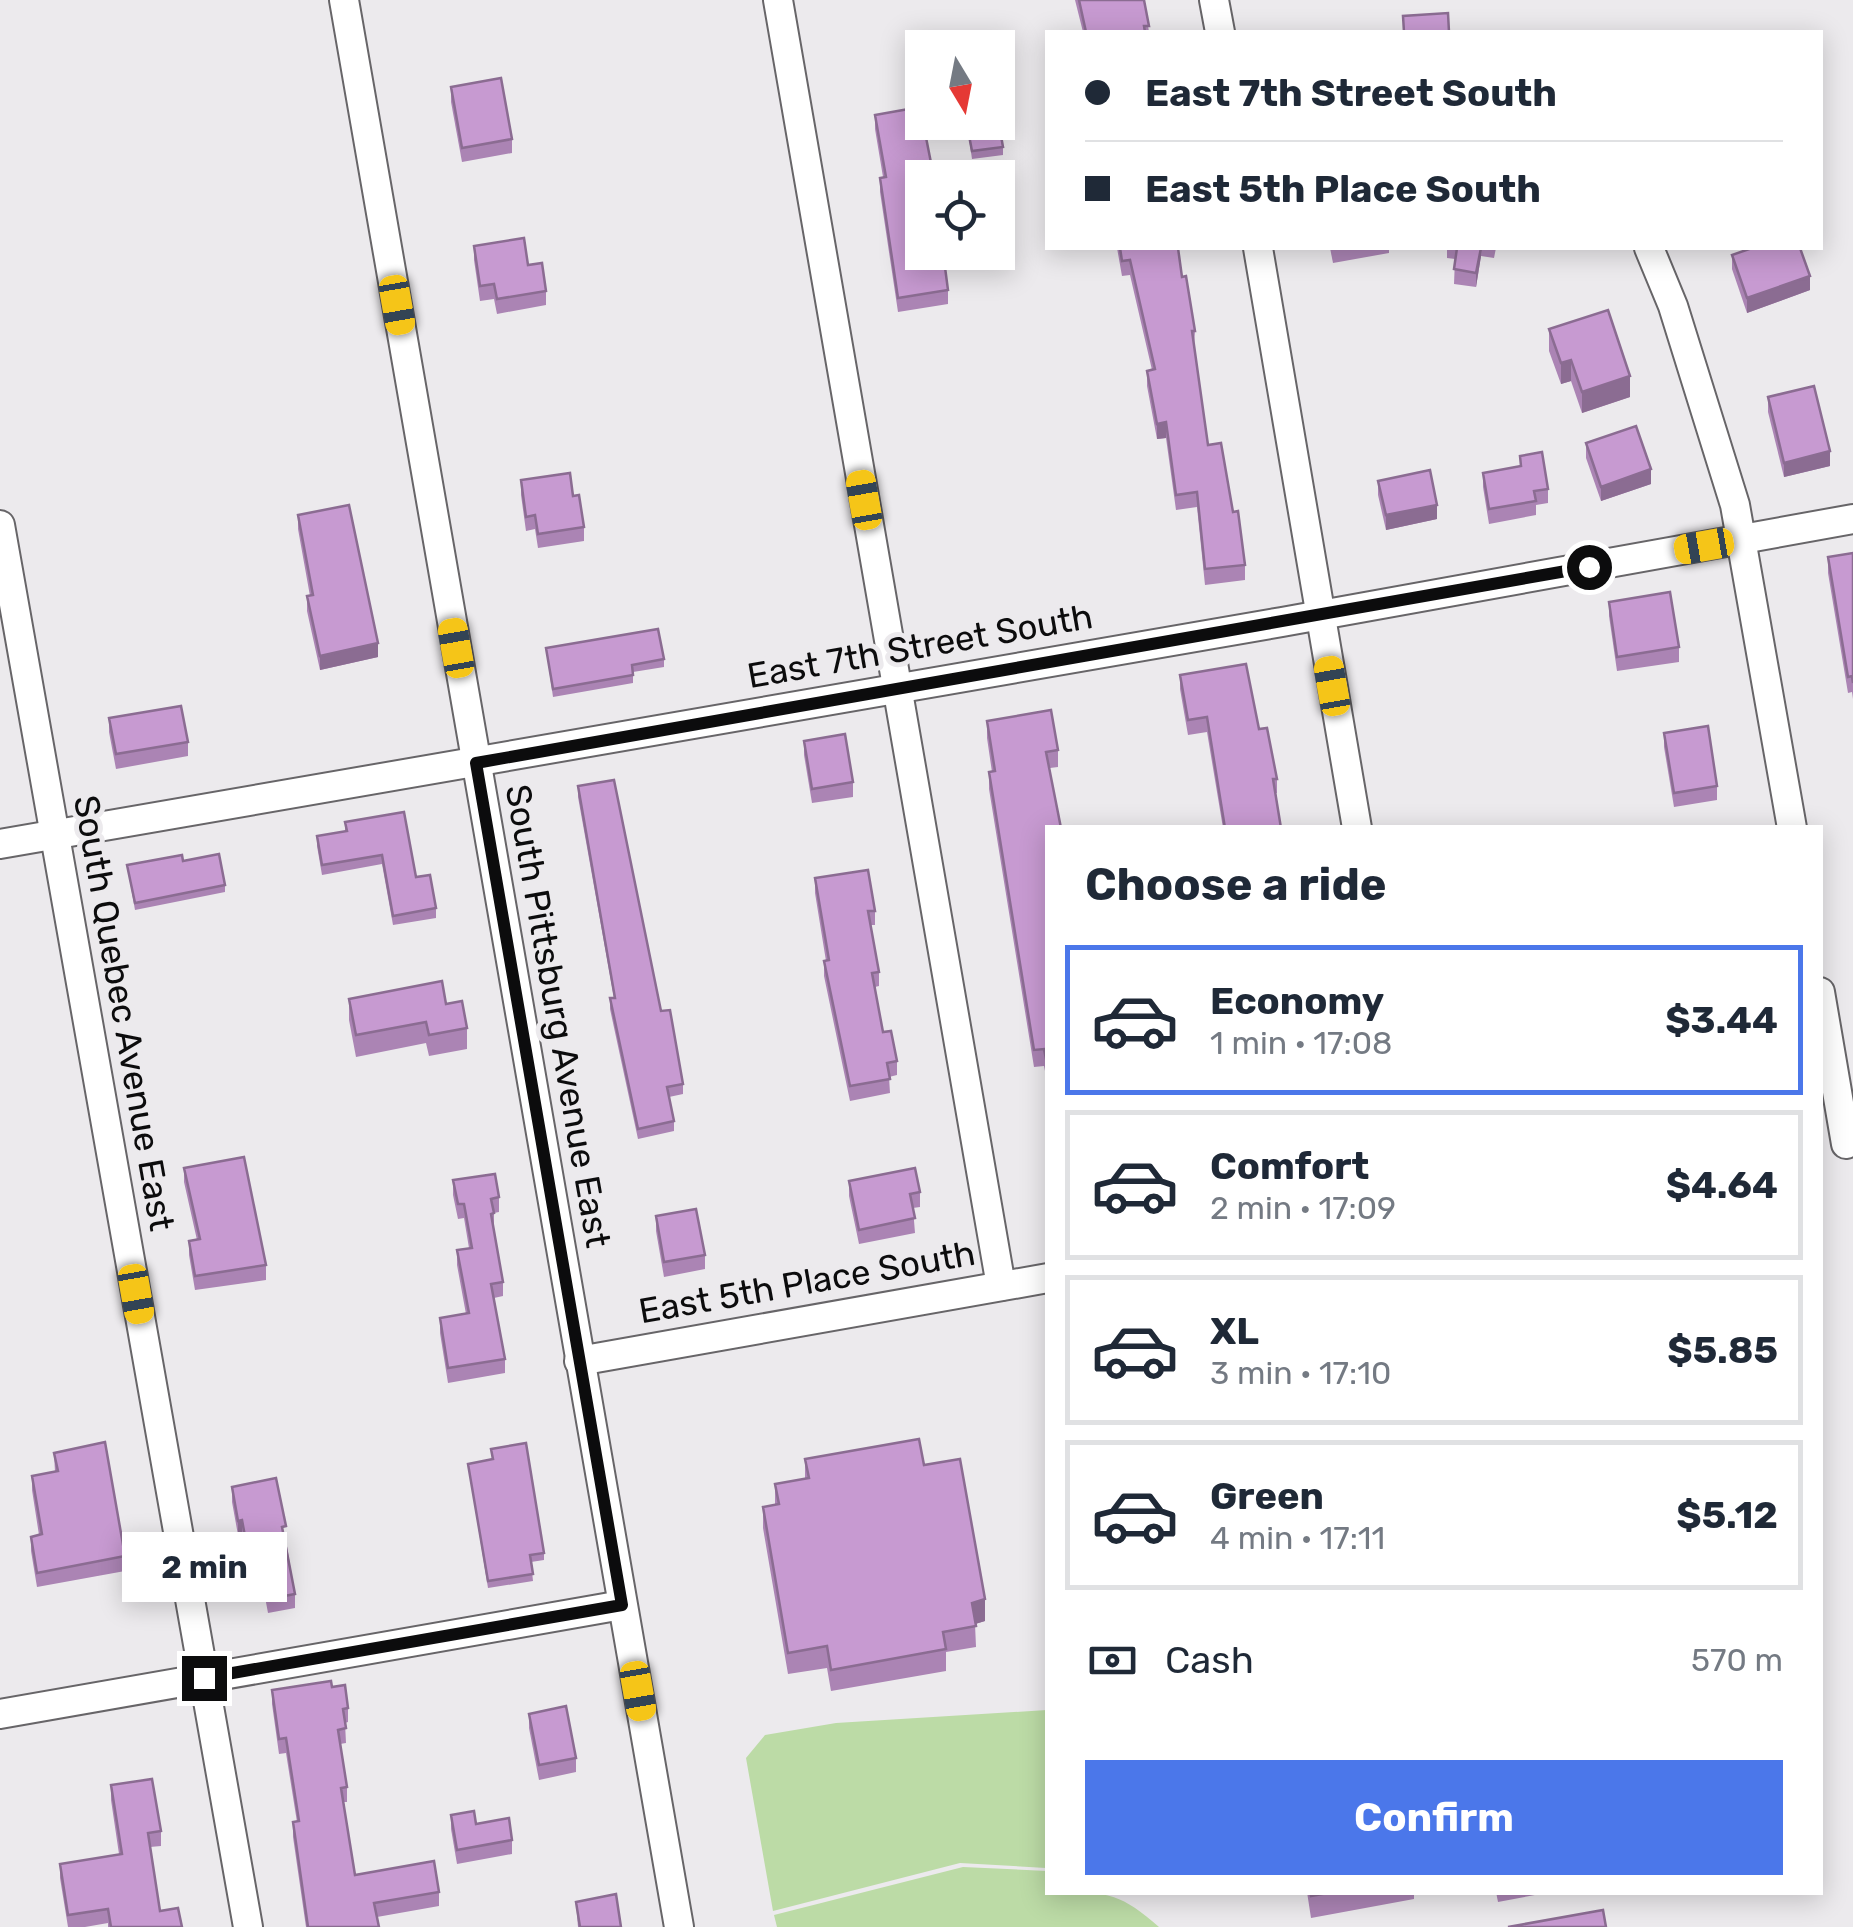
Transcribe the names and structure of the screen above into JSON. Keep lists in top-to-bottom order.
{
  "streets": {
    "street": [
      "East 7th Street South",
      "South Quebec Avenue East",
      "South Pittsburg Avenue East",
      "East 5th Place South"
    ]
  },
  "crossings": [
    ["East 7th Street South", "South Quebec Avenue East"],
    ["East 7th Street South", "South Pittsburg Avenue East"],
    ["South Pittsburg Avenue East", "East 5th Place South"]
  ],
  "north": "bottom",
  "page": {
    "banner": ["East 7th Street South", "East 5th Place South"],
    "heading": "Choose a ride",
    "list": [
      {
        "name": "Economy",
        "note": "1 min · 17:08",
        "value": "$3.44"
      },
      {
        "name": "Comfort",
        "note": "2 min · 17:09",
        "value": "$4.64"
      },
      {
        "name": "XL",
        "note": "3 min · 17:10",
        "value": "$5.85"
      },
      {
        "name": "Green",
        "note": "4 min · 17:11",
        "value": "$5.12"
      }
    ],
    "bubble": "2 min",
    "pay": ["Cash", "570 m"],
    "buttons": "Confirm"
  }
}
